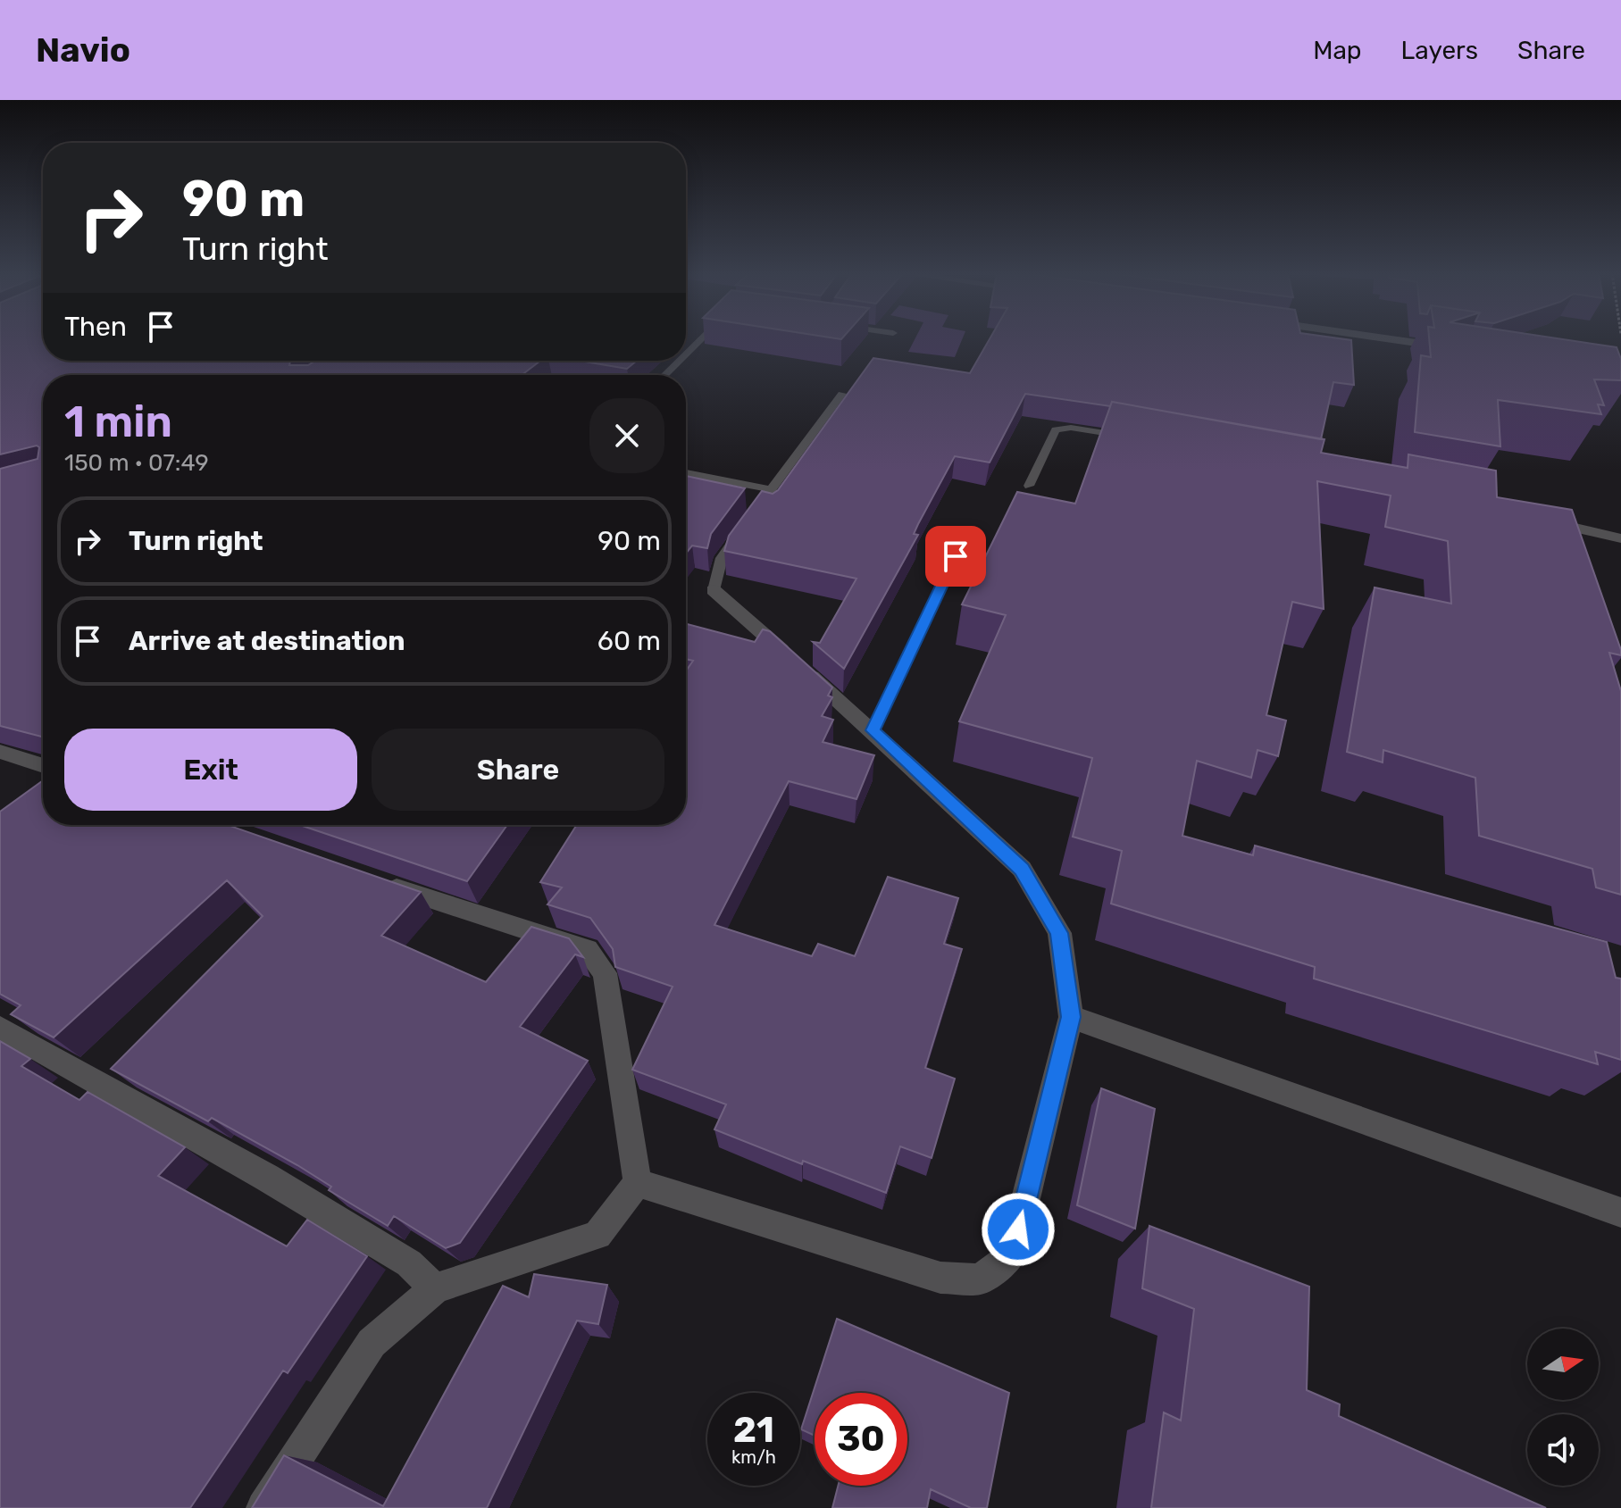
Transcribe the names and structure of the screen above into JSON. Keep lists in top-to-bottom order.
{
  "north": "right",
  "page": {
    "header": "Navio",
    "nav": ["Map", "Layers", "Share"],
    "turn": ["90 m", "Turn right"],
    "then": "Then",
    "heading": ["1 min", "150 m · 07:49"],
    "list": [
      {
        "name": "Turn right",
        "value": "90 m"
      },
      {
        "name": "Arrive at destination",
        "value": "60 m"
      }
    ],
    "buttons": ["Exit", "Share"],
    "speed": "21 km/h",
    "limit": "30"
  }
}
